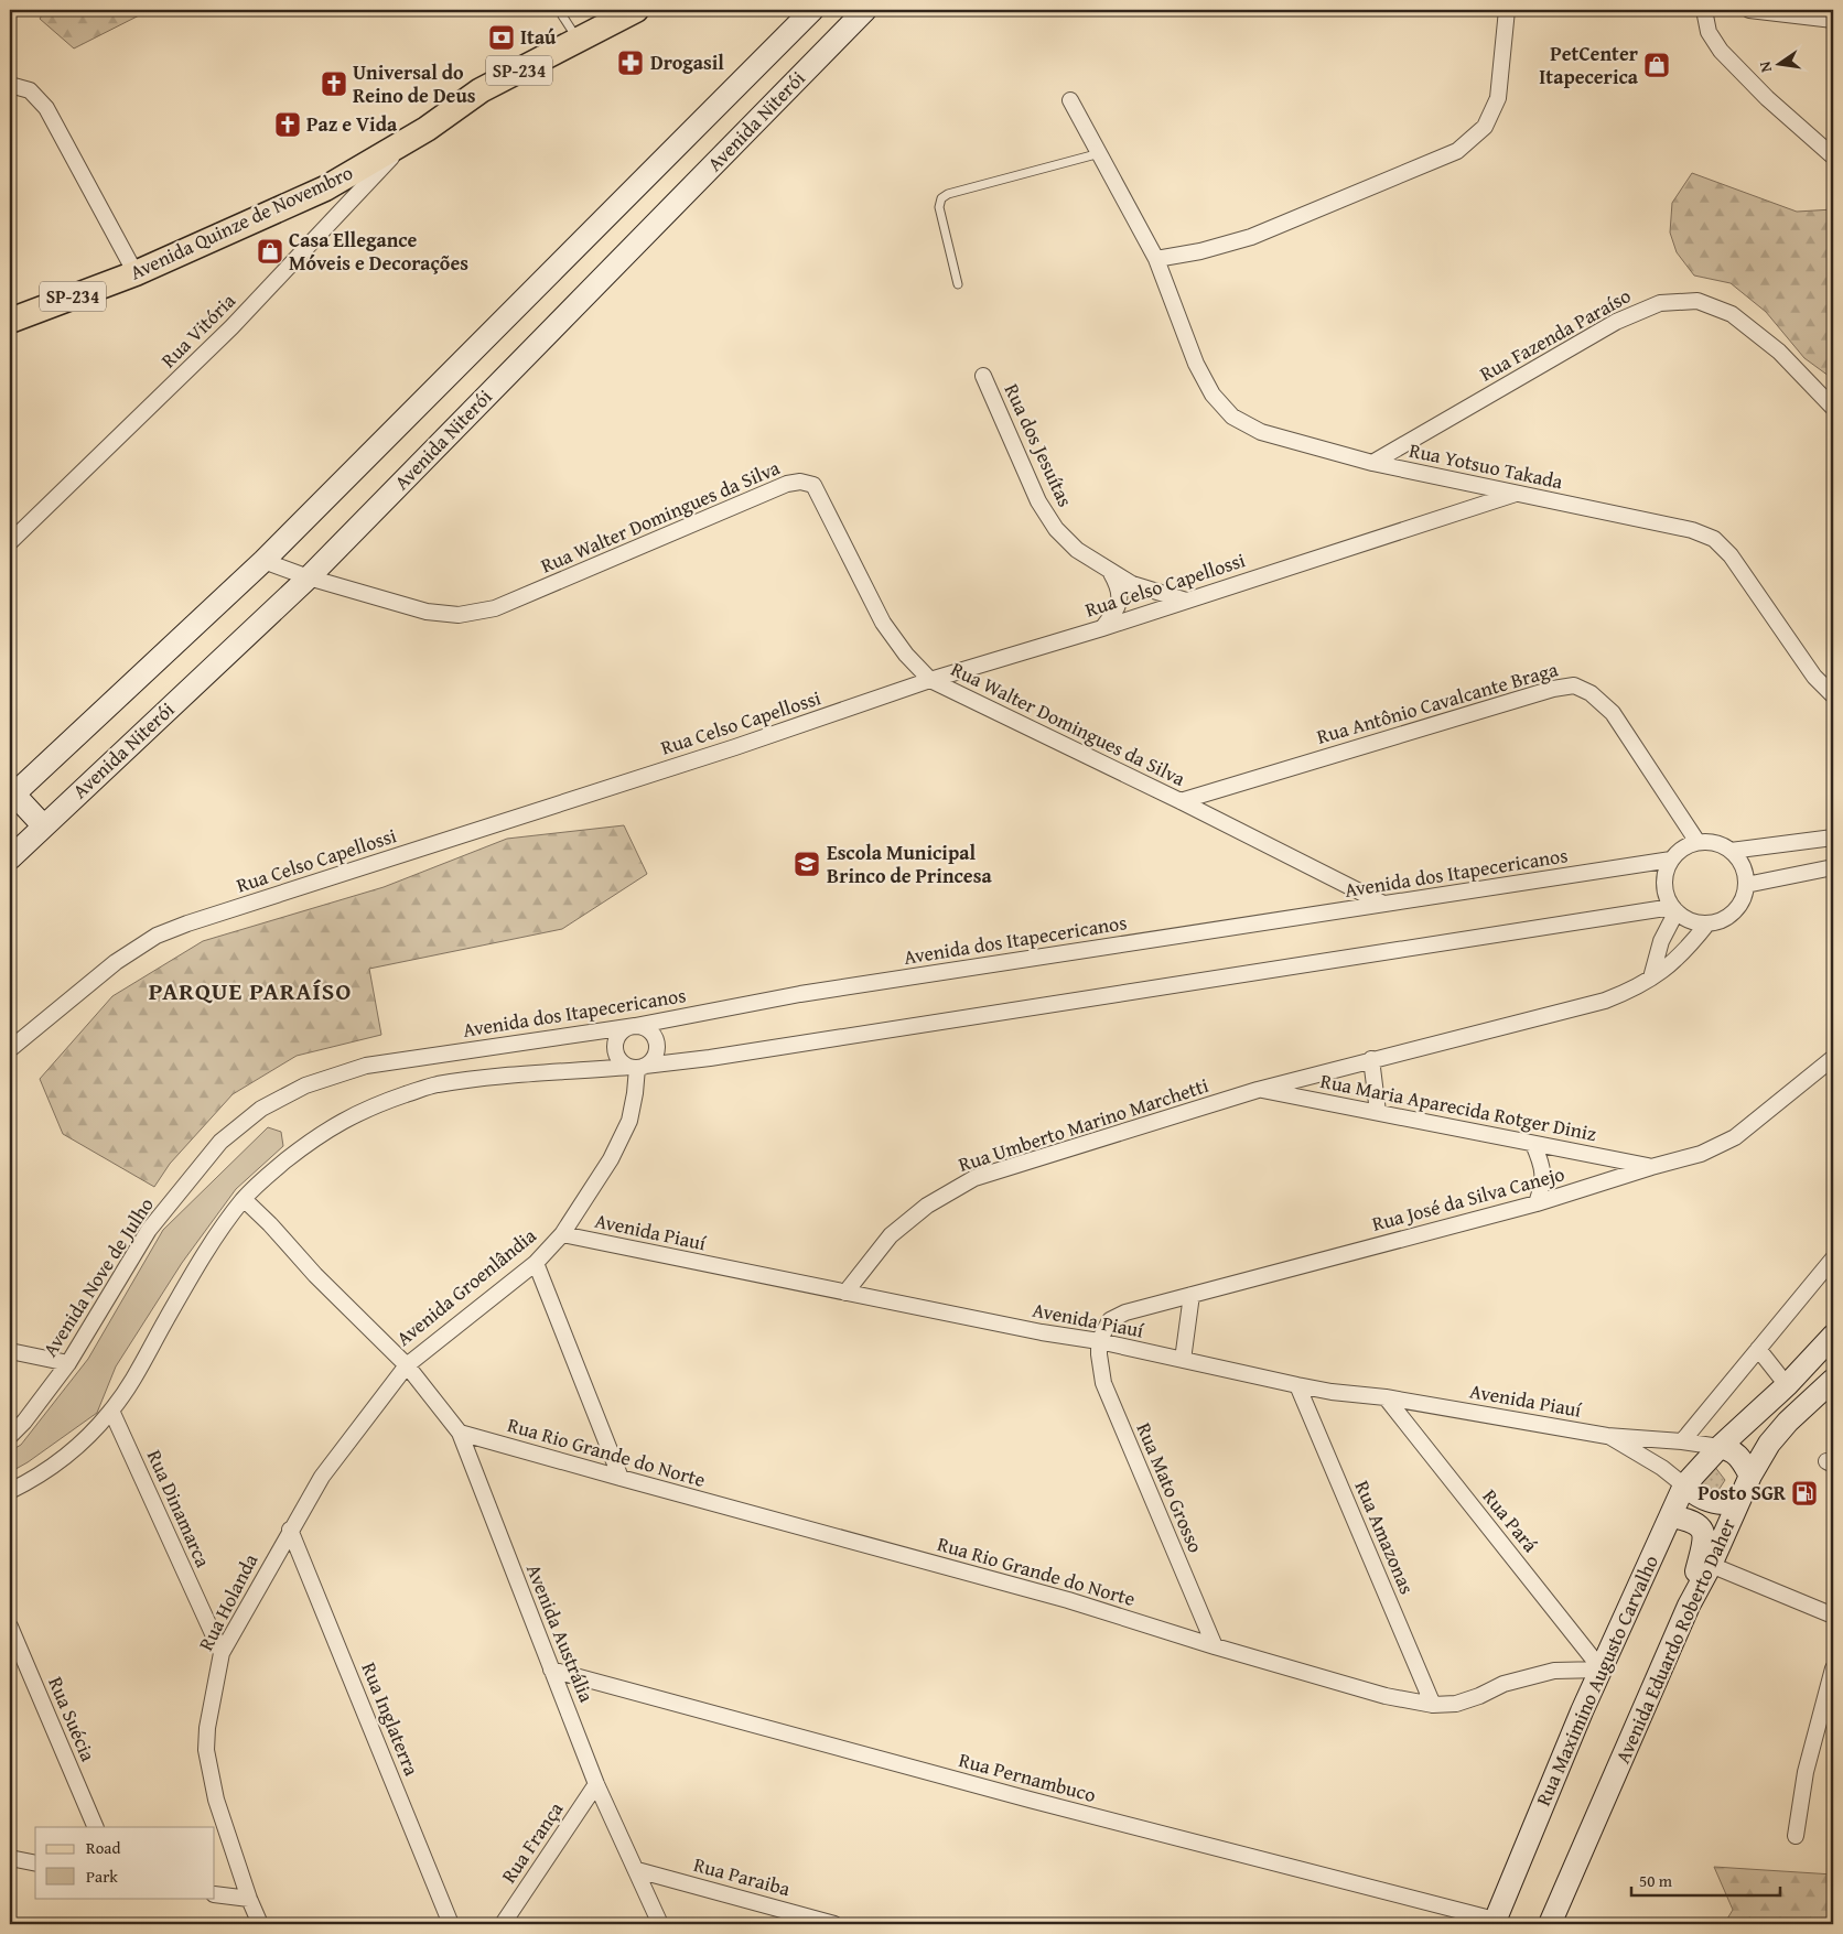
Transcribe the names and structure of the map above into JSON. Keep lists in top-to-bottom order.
{
  "streets": {
    "main road": [
      "SP-234",
      "Avenida Niterói",
      "Avenida Quinze de Novembro",
      "Avenida Eduardo Roberto Daher",
      "Rua Maximino Augusto Carvalho"
    ],
    "street": [
      "Rua Vitória",
      "Rua Fazenda Paraíso",
      "Rua dos Jesuítas",
      "Rua Yotsuo Takada",
      "Rua Walter Domingues da Silva",
      "Rua Celso Capellossi",
      "Rua Antônio Cavalcante Braga",
      "Avenida dos Itapecericanos",
      "Rua Maria Aparecida Rotger Diniz",
      "Rua Umberto Marino Marchetti",
      "Rua José da Silva Canejo",
      "Avenida Piauí",
      "Avenida Nove de Julho",
      "Avenida Groenlândia",
      "Rua Rio Grande do Norte",
      "Rua Mato Grosso",
      "Rua Dinamarca",
      "Rua Pará",
      "Rua Amazonas",
      "Rua Holanda",
      "Avenida Austrália",
      "Rua Suécia",
      "Rua Inglaterra",
      "Rua Pernambuco",
      "Rua França",
      "Rua Paraiba"
    ]
  },
  "crossings": [
    ["Avenida Niterói", "Rua Walter Domingues da Silva"],
    ["Avenida Quinze de Novembro", "Rua Vitória"],
    ["Rua Fazenda Paraíso", "Rua Yotsuo Takada"],
    ["Rua dos Jesuítas", "Rua Celso Capellossi"],
    ["Rua Yotsuo Takada", "Rua Celso Capellossi"],
    ["Rua Walter Domingues da Silva", "Rua Celso Capellossi"],
    ["Rua Walter Domingues da Silva", "Rua Antônio Cavalcante Braga"],
    ["Rua Walter Domingues da Silva", "Avenida dos Itapecericanos"],
    ["Rua Antônio Cavalcante Braga", "Avenida dos Itapecericanos"],
    ["Rua Antônio Cavalcante Braga", "Rua Umberto Marino Marchetti"],
    ["Avenida dos Itapecericanos", "Rua Umberto Marino Marchetti"],
    ["Avenida dos Itapecericanos", "Avenida Nove de Julho"],
    ["Avenida dos Itapecericanos", "Avenida Groenlândia"],
    ["Rua Maria Aparecida Rotger Diniz", "Rua Umberto Marino Marchetti"],
    ["Rua Maria Aparecida Rotger Diniz", "Rua José da Silva Canejo"],
    ["Rua Umberto Marino Marchetti", "Avenida Piauí"],
    ["Rua José da Silva Canejo", "Avenida Piauí"],
    ["Rua José da Silva Canejo", "Rua Mato Grosso"],
    ["Avenida Piauí", "Avenida Groenlândia"],
    ["Avenida Piauí", "Rua Mato Grosso"],
    ["Avenida Piauí", "Rua Pará"],
    ["Avenida Piauí", "Rua Amazonas"],
    ["Avenida Piauí", "Avenida Eduardo Roberto Daher"],
    ["Avenida Piauí", "Rua Maximino Augusto Carvalho"],
    ["Avenida Groenlândia", "Rua Holanda"],
    ["Avenida Groenlândia", "Avenida Austrália"],
    ["Rua Rio Grande do Norte", "Rua Mato Grosso"],
    ["Rua Rio Grande do Norte", "Rua Pará"],
    ["Rua Rio Grande do Norte", "Rua Amazonas"],
    ["Rua Rio Grande do Norte", "Avenida Austrália"],
    ["Rua Rio Grande do Norte", "Rua Maximino Augusto Carvalho"],
    ["Rua Dinamarca", "Rua Holanda"],
    ["Rua Pará", "Rua Maximino Augusto Carvalho"],
    ["Rua Holanda", "Avenida Austrália"],
    ["Rua Holanda", "Rua Inglaterra"],
    ["Avenida Austrália", "Rua Pernambuco"],
    ["Avenida Austrália", "Rua França"],
    ["Avenida Austrália", "Rua Paraiba"],
    ["Avenida Eduardo Roberto Daher", "Rua Maximino Augusto Carvalho"],
    ["Rua Maximino Augusto Carvalho", "Rua Pernambuco"]
  ],
  "districts": ["PARQUE PARAÍSO"],
  "places": {
    "bank": ["Itaú"],
    "pharmacy": ["Drogasil"],
    "shop": ["PetCenter Itapecerica", "Casa Ellegance Móveis e Decorações"],
    "church": ["Universal do Reino de Deus", "Paz e Vida"],
    "school or university": ["Escola Municipal Brinco de Princesa"],
    "fuel station": ["Posto SGR"]
  },
  "legend": ["Road", "Park"],
  "scale_bar": "50 m",
  "north": "left"
}
